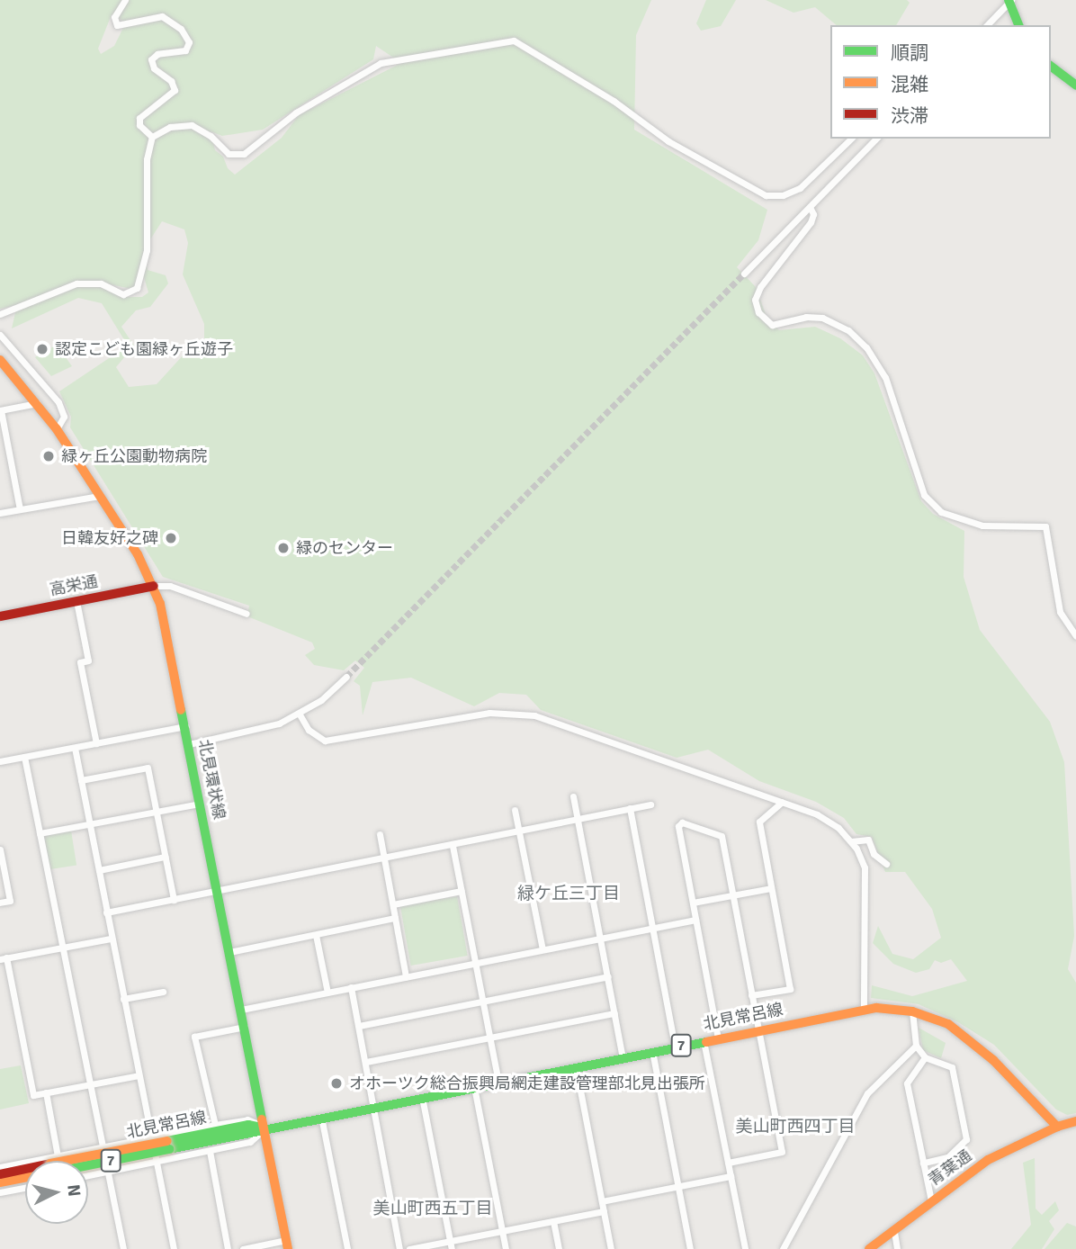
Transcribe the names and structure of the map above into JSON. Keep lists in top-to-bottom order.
{
  "streets": {
    "main road": [
      "高栄通",
      "北見環状線",
      "北見常呂線",
      "7",
      "青葉通"
    ]
  },
  "crossings": [
    ["高栄通", "北見環状線"],
    ["北見環状線", "北見常呂線"],
    ["北見常呂線", "青葉通"]
  ],
  "districts": ["緑ケ丘三丁目", "美山町西四丁目", "美山町西五丁目"],
  "places": [
    "認定こども園緑ヶ丘遊子",
    "緑ヶ丘公園動物病院",
    "日韓友好之碑",
    "緑のセンター",
    "オホーツク総合振興局網走建設管理部北見出張所"
  ],
  "legend": ["順調", "混雑", "渋滞"],
  "north": "right"
}
